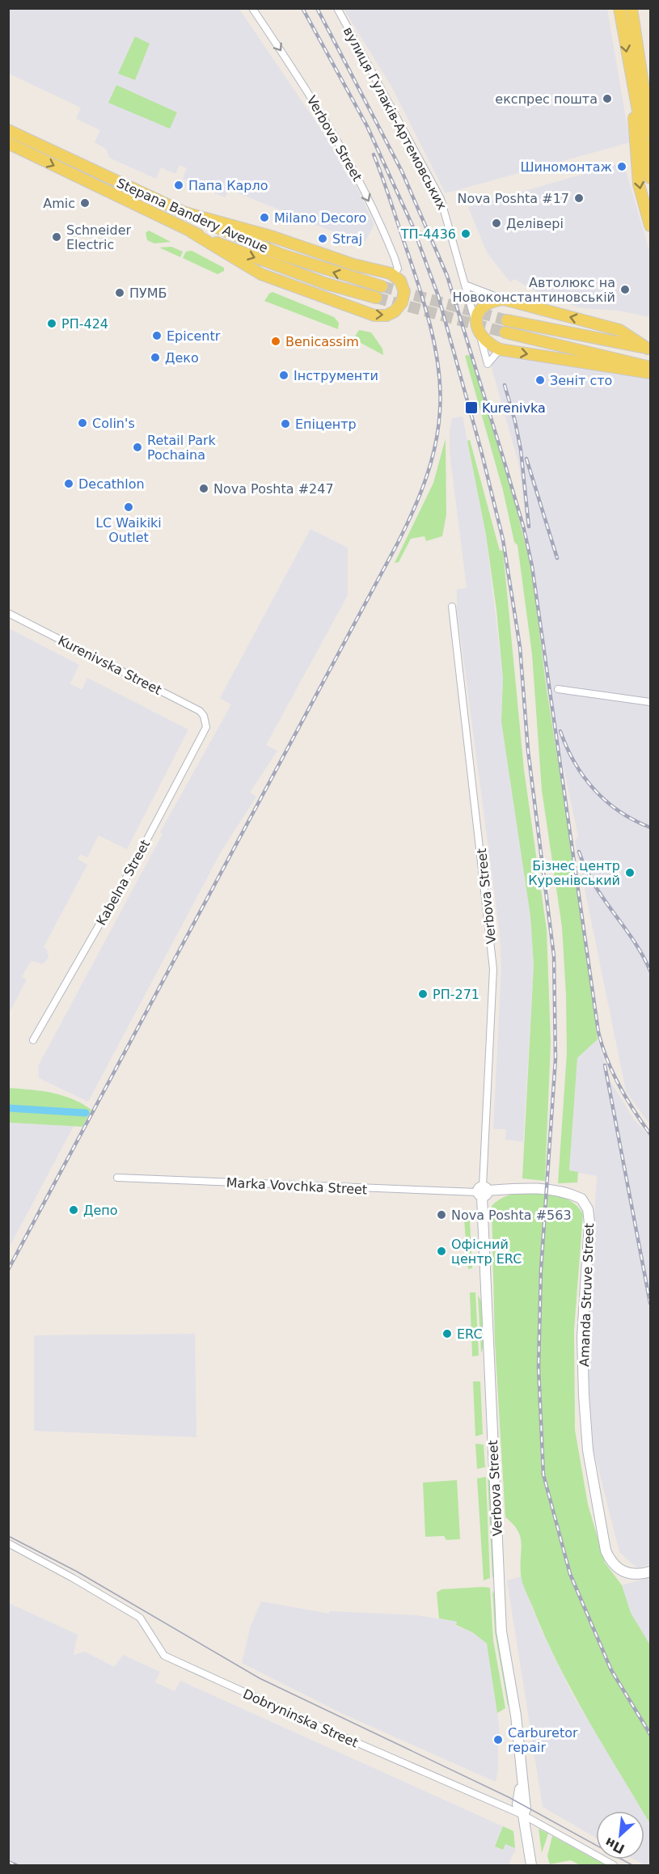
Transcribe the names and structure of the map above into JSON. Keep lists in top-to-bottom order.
{
  "streets": {
    "main road": ["Verbova Street", "Stepana Bandery Avenue", "Amanda Struve Street"],
    "street": [
      "вулиця Гулаків-Артемовських",
      "Kurenivska Street",
      "Kabelna Street",
      "Marka Vovchka Street",
      "Dobryninska Street"
    ]
  },
  "crossings": [
    ["Verbova Street", "Marka Vovchka Street"],
    ["Verbova Street", "Amanda Struve Street"],
    ["Verbova Street", "Dobryninska Street"],
    ["Kurenivska Street", "Kabelna Street"],
    ["Marka Vovchka Street", "Amanda Struve Street"]
  ],
  "places": {
    "other": [
      "експрес пошта",
      "Шиномонтаж",
      "Папа Карло",
      "Nova Poshta #17",
      "Amic",
      "Milano Decoro",
      "Делівері",
      "ТП-4436",
      "Schneider Electric",
      "Straj",
      "Автолюкс на Новоконстантиновській",
      "ПУМБ",
      "РП-424",
      "Epicentr",
      "Benicassim",
      "Деко",
      "Інструменти",
      "Зеніт сто",
      "Colin's",
      "Епіцентр",
      "Retail Park Pochaina",
      "Decathlon",
      "Nova Poshta #247",
      "LC Waikiki Outlet",
      "Бізнес центр Куренівський",
      "РП-271",
      "Депо",
      "Nova Poshta #563",
      "Офісний центр ERC",
      "ERC",
      "Carburetor repair"
    ],
    "transit": ["Kurenivka"]
  },
  "north": "bottom left"
}
